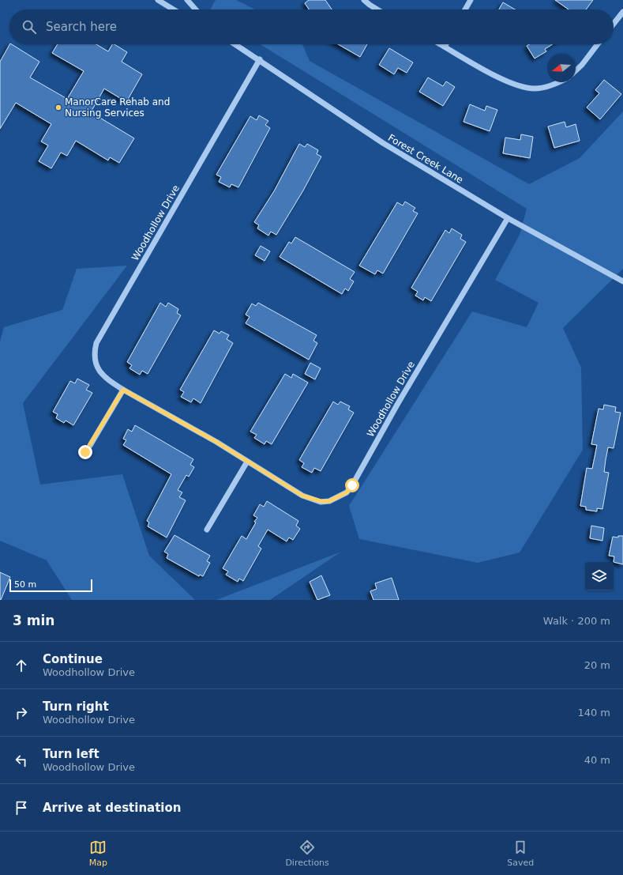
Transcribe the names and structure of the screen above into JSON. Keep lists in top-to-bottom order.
{
  "streets": {
    "street": ["Forest Creek Lane", "Woodhollow Drive"]
  },
  "crossings": [
    ["Forest Creek Lane", "Woodhollow Drive"]
  ],
  "places": ["ManorCare Rehab and Nursing Services"],
  "scale_bar": "50 m",
  "north": "left",
  "page": {
    "search": "Search here",
    "scale": "50 m",
    "heading": ["3 min", "Walk · 200 m"],
    "list": [
      ["Continue", "Woodhollow Drive", "20 m"],
      ["Turn right", "Woodhollow Drive", "140 m"],
      ["Turn left", "Woodhollow Drive", "40 m"],
      "Arrive at destination"
    ],
    "nav": ["Map", "Directions", "Saved"]
  }
}
